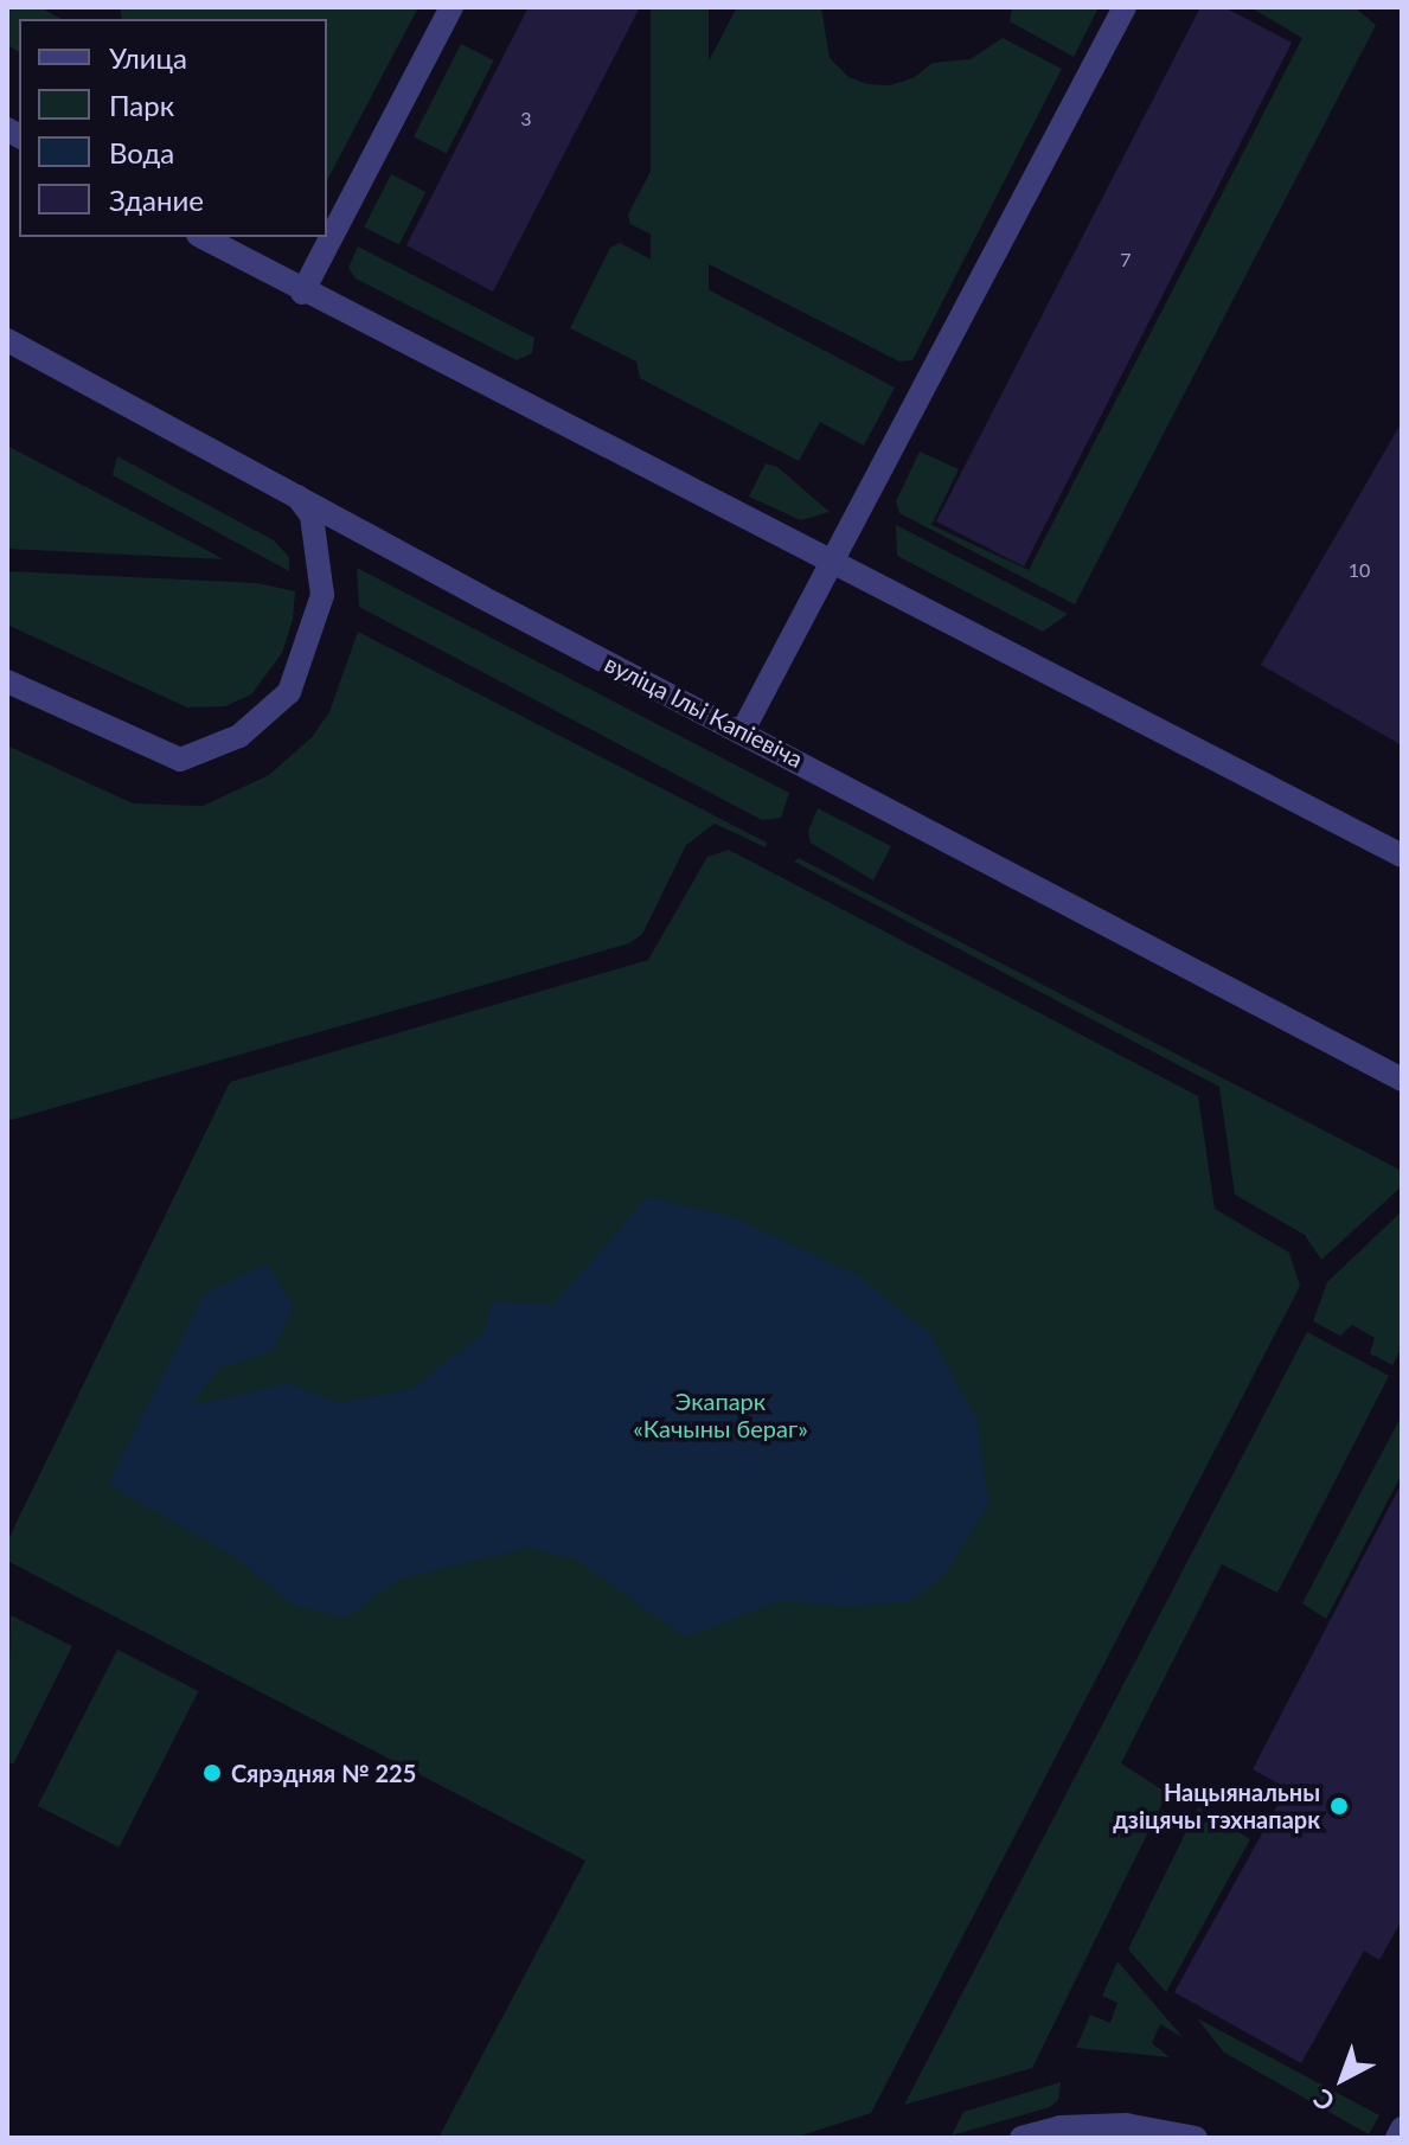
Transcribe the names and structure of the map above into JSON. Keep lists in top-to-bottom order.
{
  "streets": {
    "street": ["вуліца Ільі Капіевіча"]
  },
  "parks": ["Экапарк «Качыны бераг»"],
  "places": ["Сярэдняя № 225", "Нацыянальны дзіцячы тэхнапарк"],
  "house_numbers": ["3", "7", "10"],
  "legend": [
    "Улица",
    "Парк",
    "Вода",
    "Здание"
  ],
  "north": "bottom left"
}
